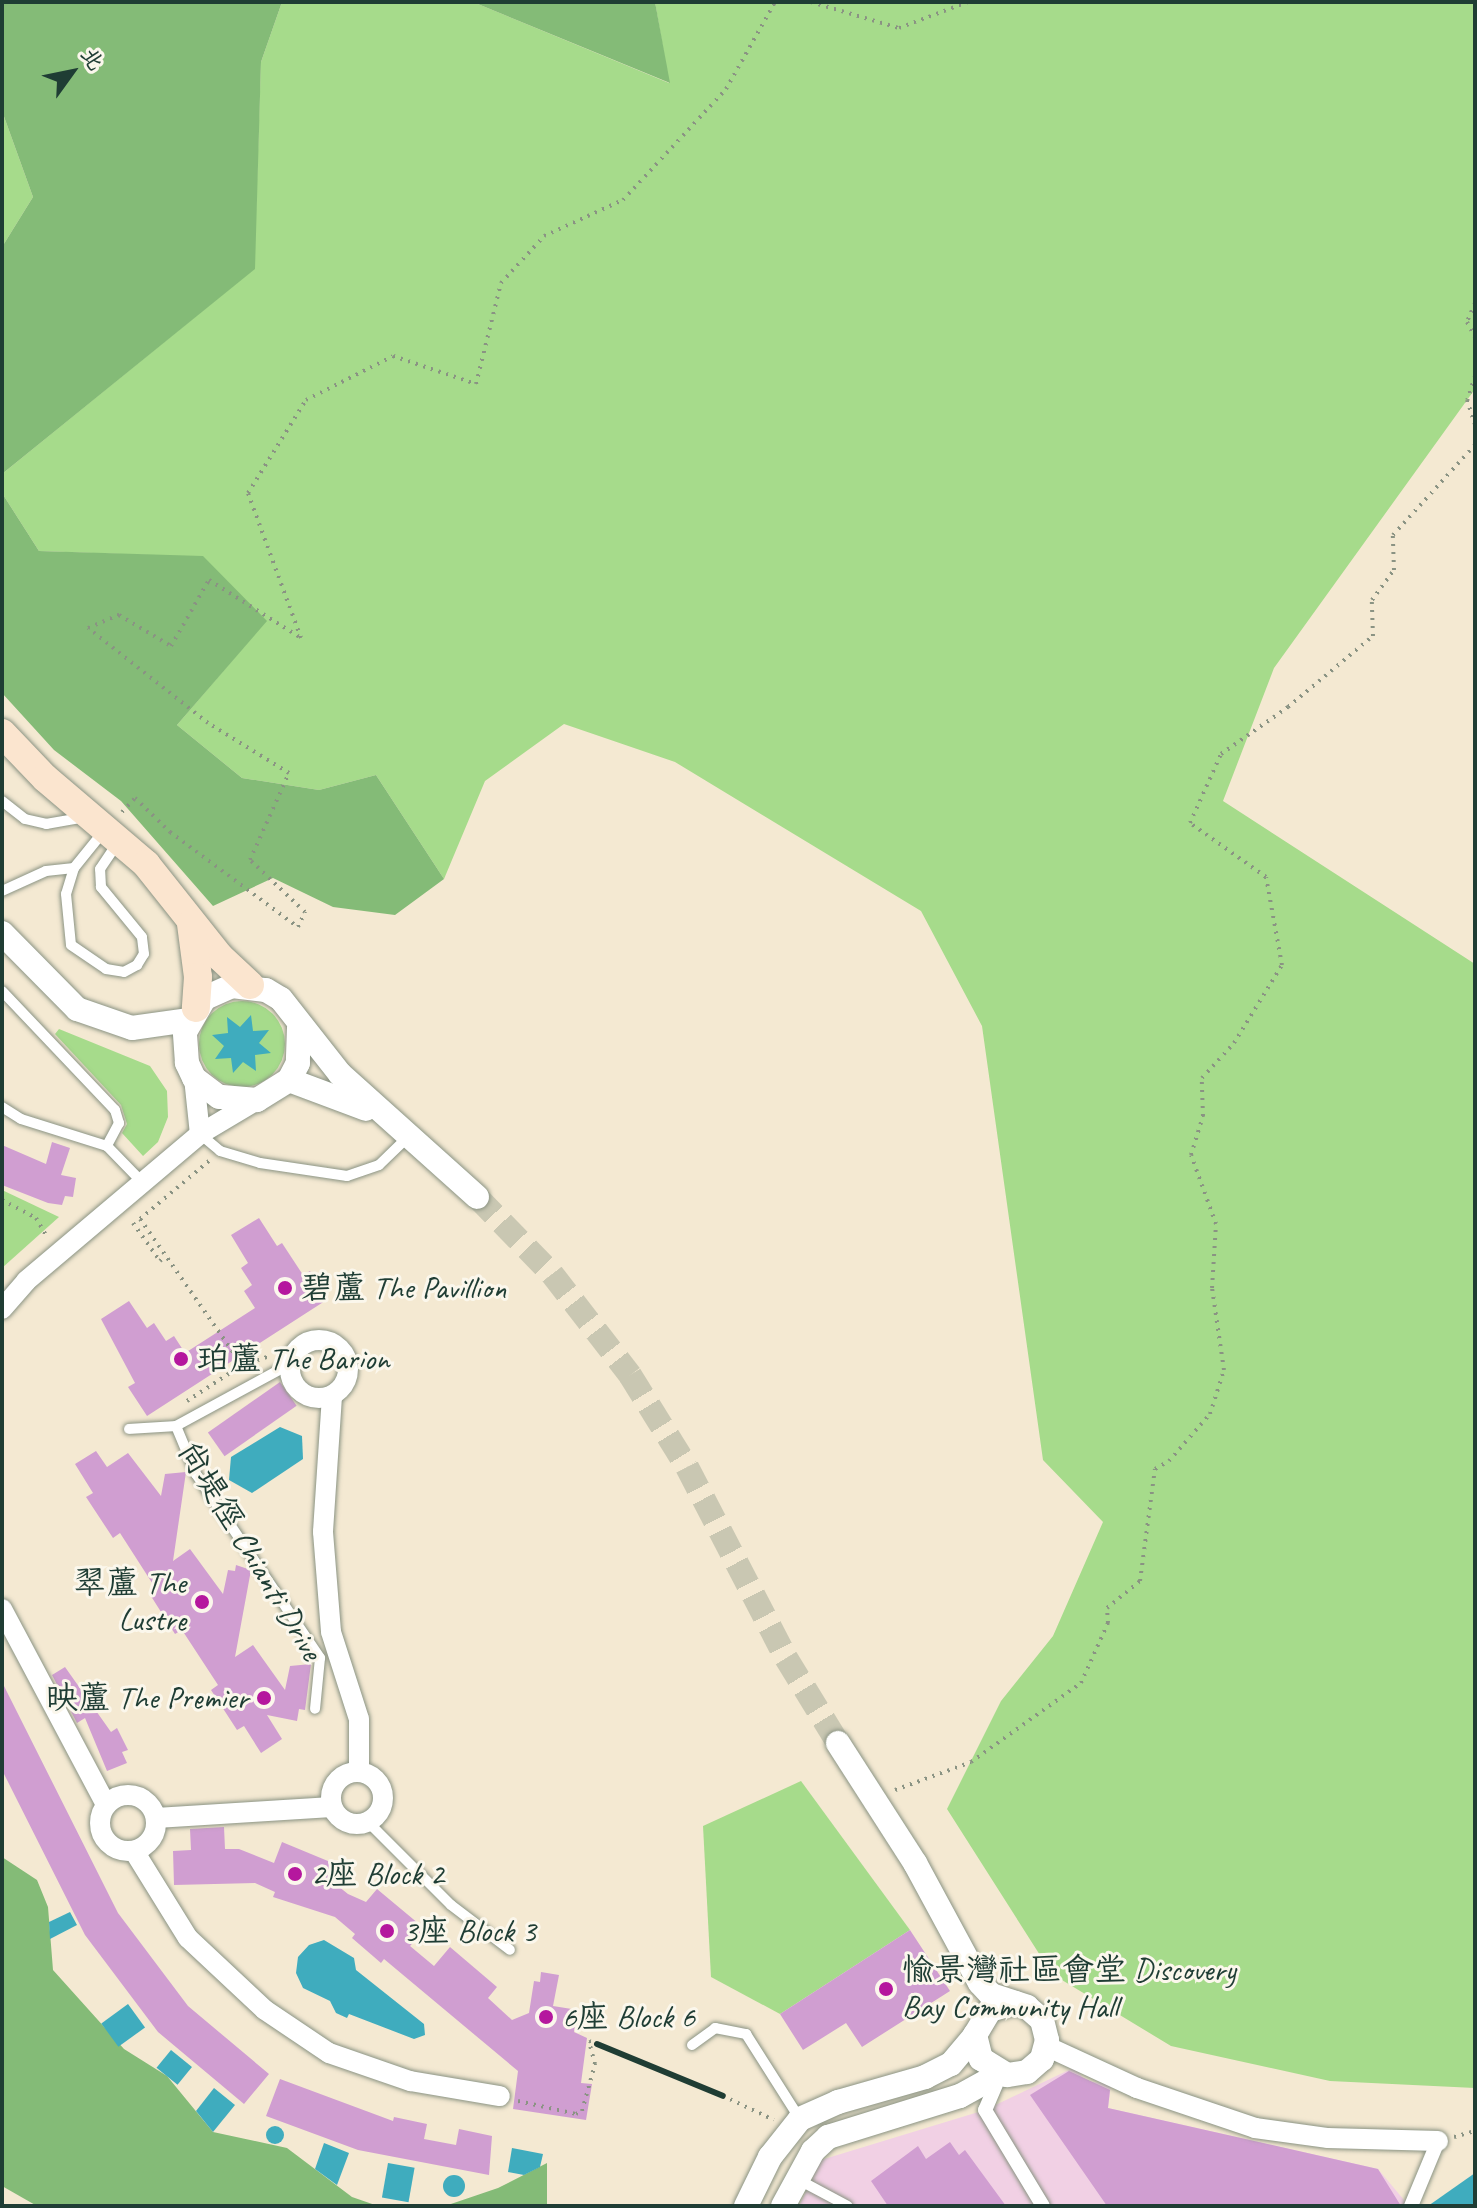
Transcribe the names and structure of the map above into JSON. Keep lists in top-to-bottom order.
{
  "streets": {
    "lane": ["尚堤徑 Chianti Drive"]
  },
  "places": [
    "碧蘆 The Pavillion",
    "珀蘆 The Barion",
    "翠蘆 The Lustre",
    "映蘆 The Premier",
    "2座 Block 2",
    "3座 Block 3",
    "愉景灣社區會堂 Discovery Bay Community Hall",
    "6座 Block 6"
  ],
  "north": "top right"
}
